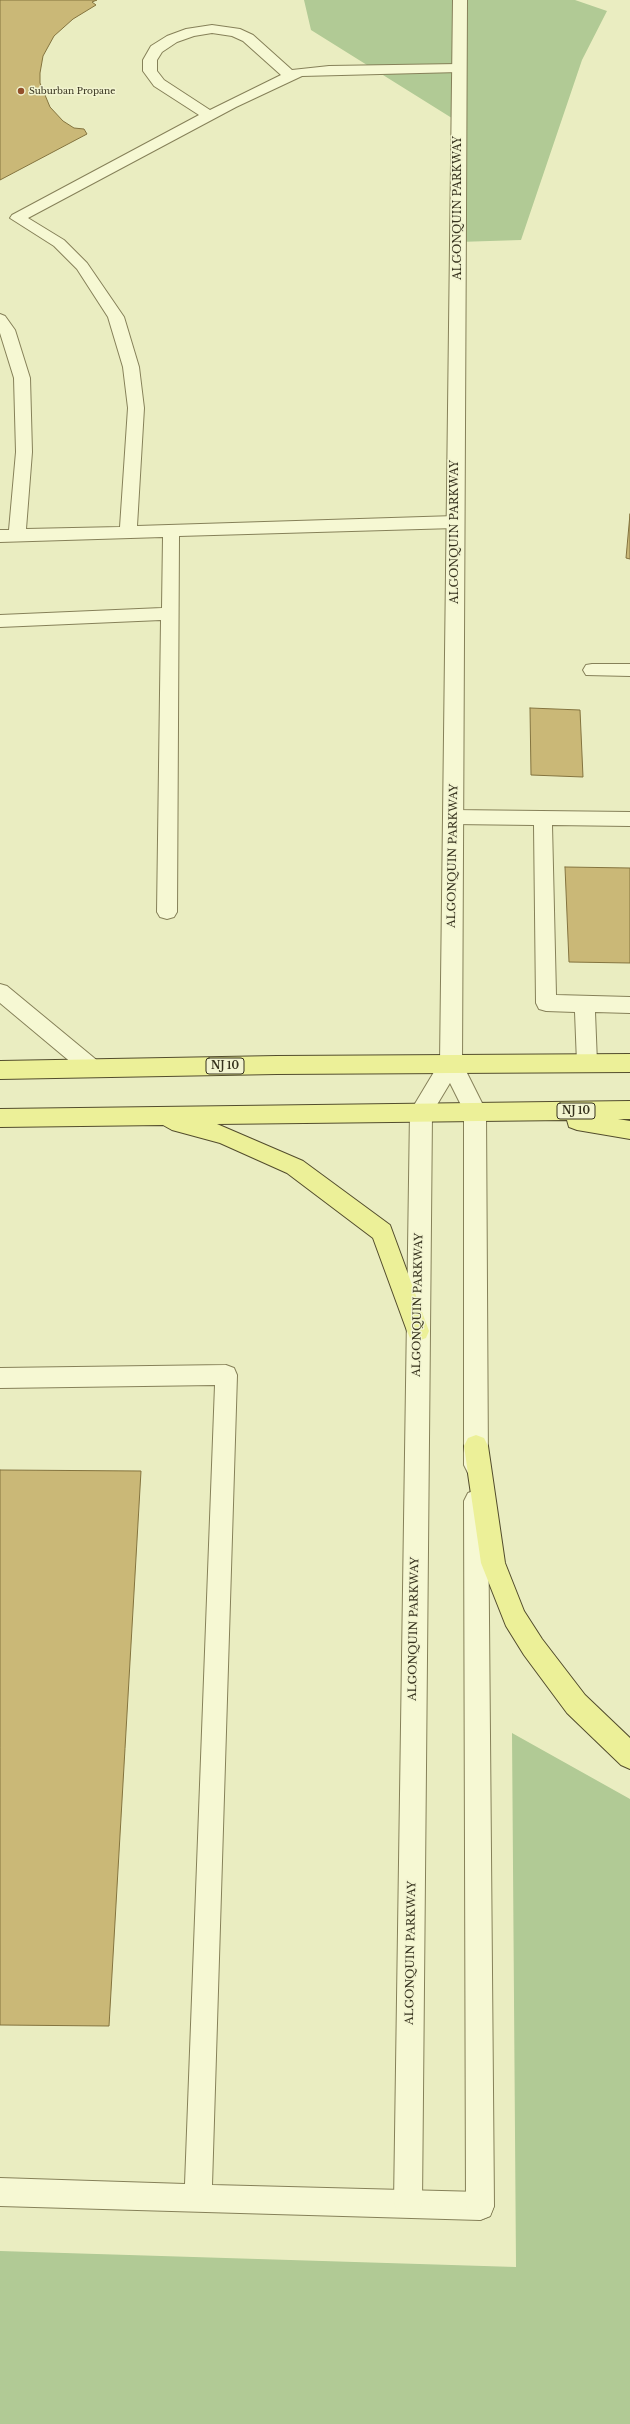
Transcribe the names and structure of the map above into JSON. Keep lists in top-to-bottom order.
{
  "streets": {
    "main road": ["NJ 10"],
    "street": ["ALGONQUIN PARKWAY"]
  },
  "crossings": [
    ["ALGONQUIN PARKWAY", "NJ 10"]
  ],
  "places": ["Suburban Propane"]
}
